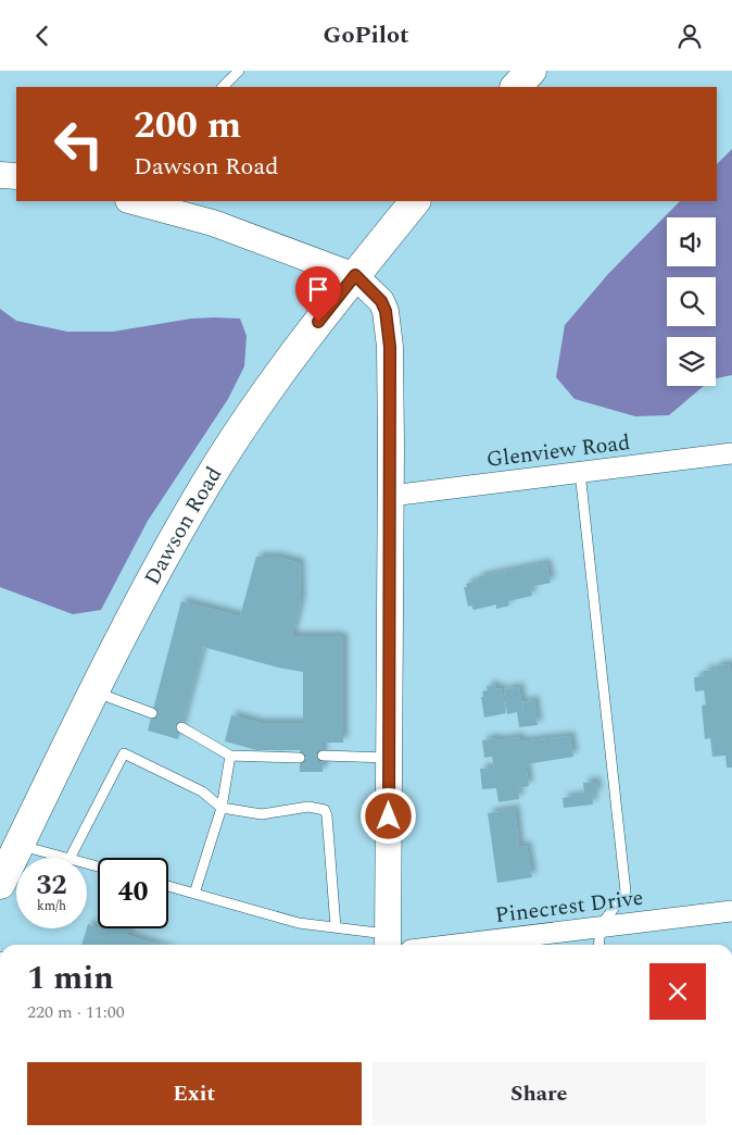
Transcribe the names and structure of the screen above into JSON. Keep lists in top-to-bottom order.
{
  "streets": {
    "main road": ["Dawson Road"],
    "street": ["Glenview Road", "Pinecrest Drive"]
  },
  "page": {
    "header": "GoPilot",
    "turn": ["200 m", "Dawson Road"],
    "speed": "32 km/h",
    "limit": "40",
    "heading": ["1 min", "220 m · 11:00"],
    "buttons": ["Exit", "Share"]
  }
}
